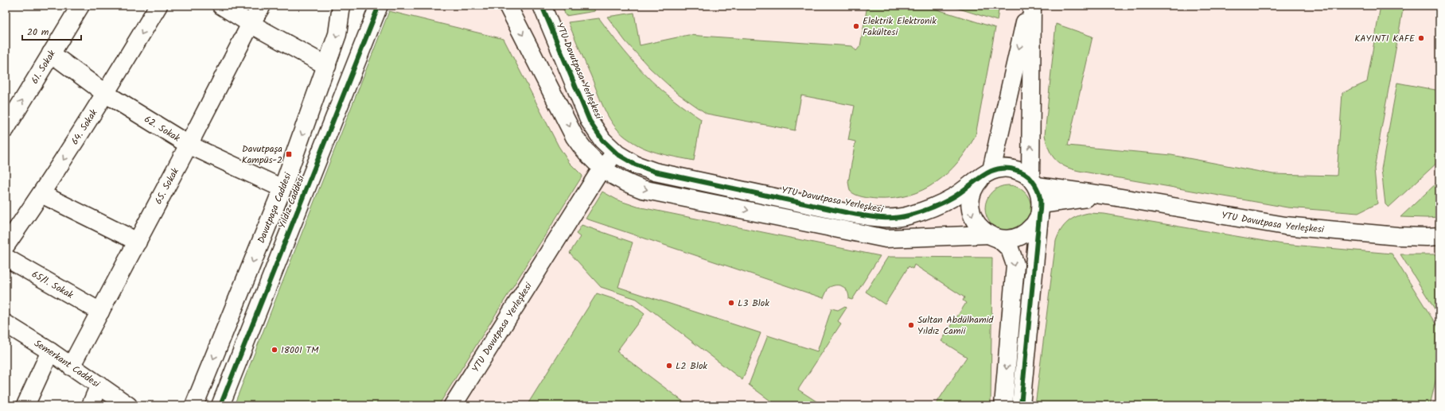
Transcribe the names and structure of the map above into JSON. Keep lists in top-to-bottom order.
{
  "streets": {
    "street": [
      "61. Sokak",
      "YTU Davutpasa Yerleşkesi",
      "64. Sokak",
      "62. Sokak",
      "65. Sokak",
      "Yıldız Caddesi",
      "Davutpaşa Caddesi",
      "65/1. Sokak",
      "Semerkant Caddesi"
    ]
  },
  "crossings": [
    ["61. Sokak", "62. Sokak"],
    ["64. Sokak", "62. Sokak"],
    ["62. Sokak", "65. Sokak"],
    ["62. Sokak", "Davutpaşa Caddesi"],
    ["65. Sokak", "65/1. Sokak"],
    ["65. Sokak", "Semerkant Caddesi"]
  ],
  "one_way": ["61. Sokak", "64. Sokak", "Davutpaşa Caddesi"],
  "places": {
    "other": [
      "Elektrik Elektronik Fakültesi",
      "KAYINTI KAFE",
      "L3 Blok",
      "Sultan Abdülhamid Yıldız Camii",
      "18001 TM",
      "L2 Blok"
    ],
    "transit": ["Davutpaşa Kampüs-2"]
  },
  "scale_bar": "20 m"
}
